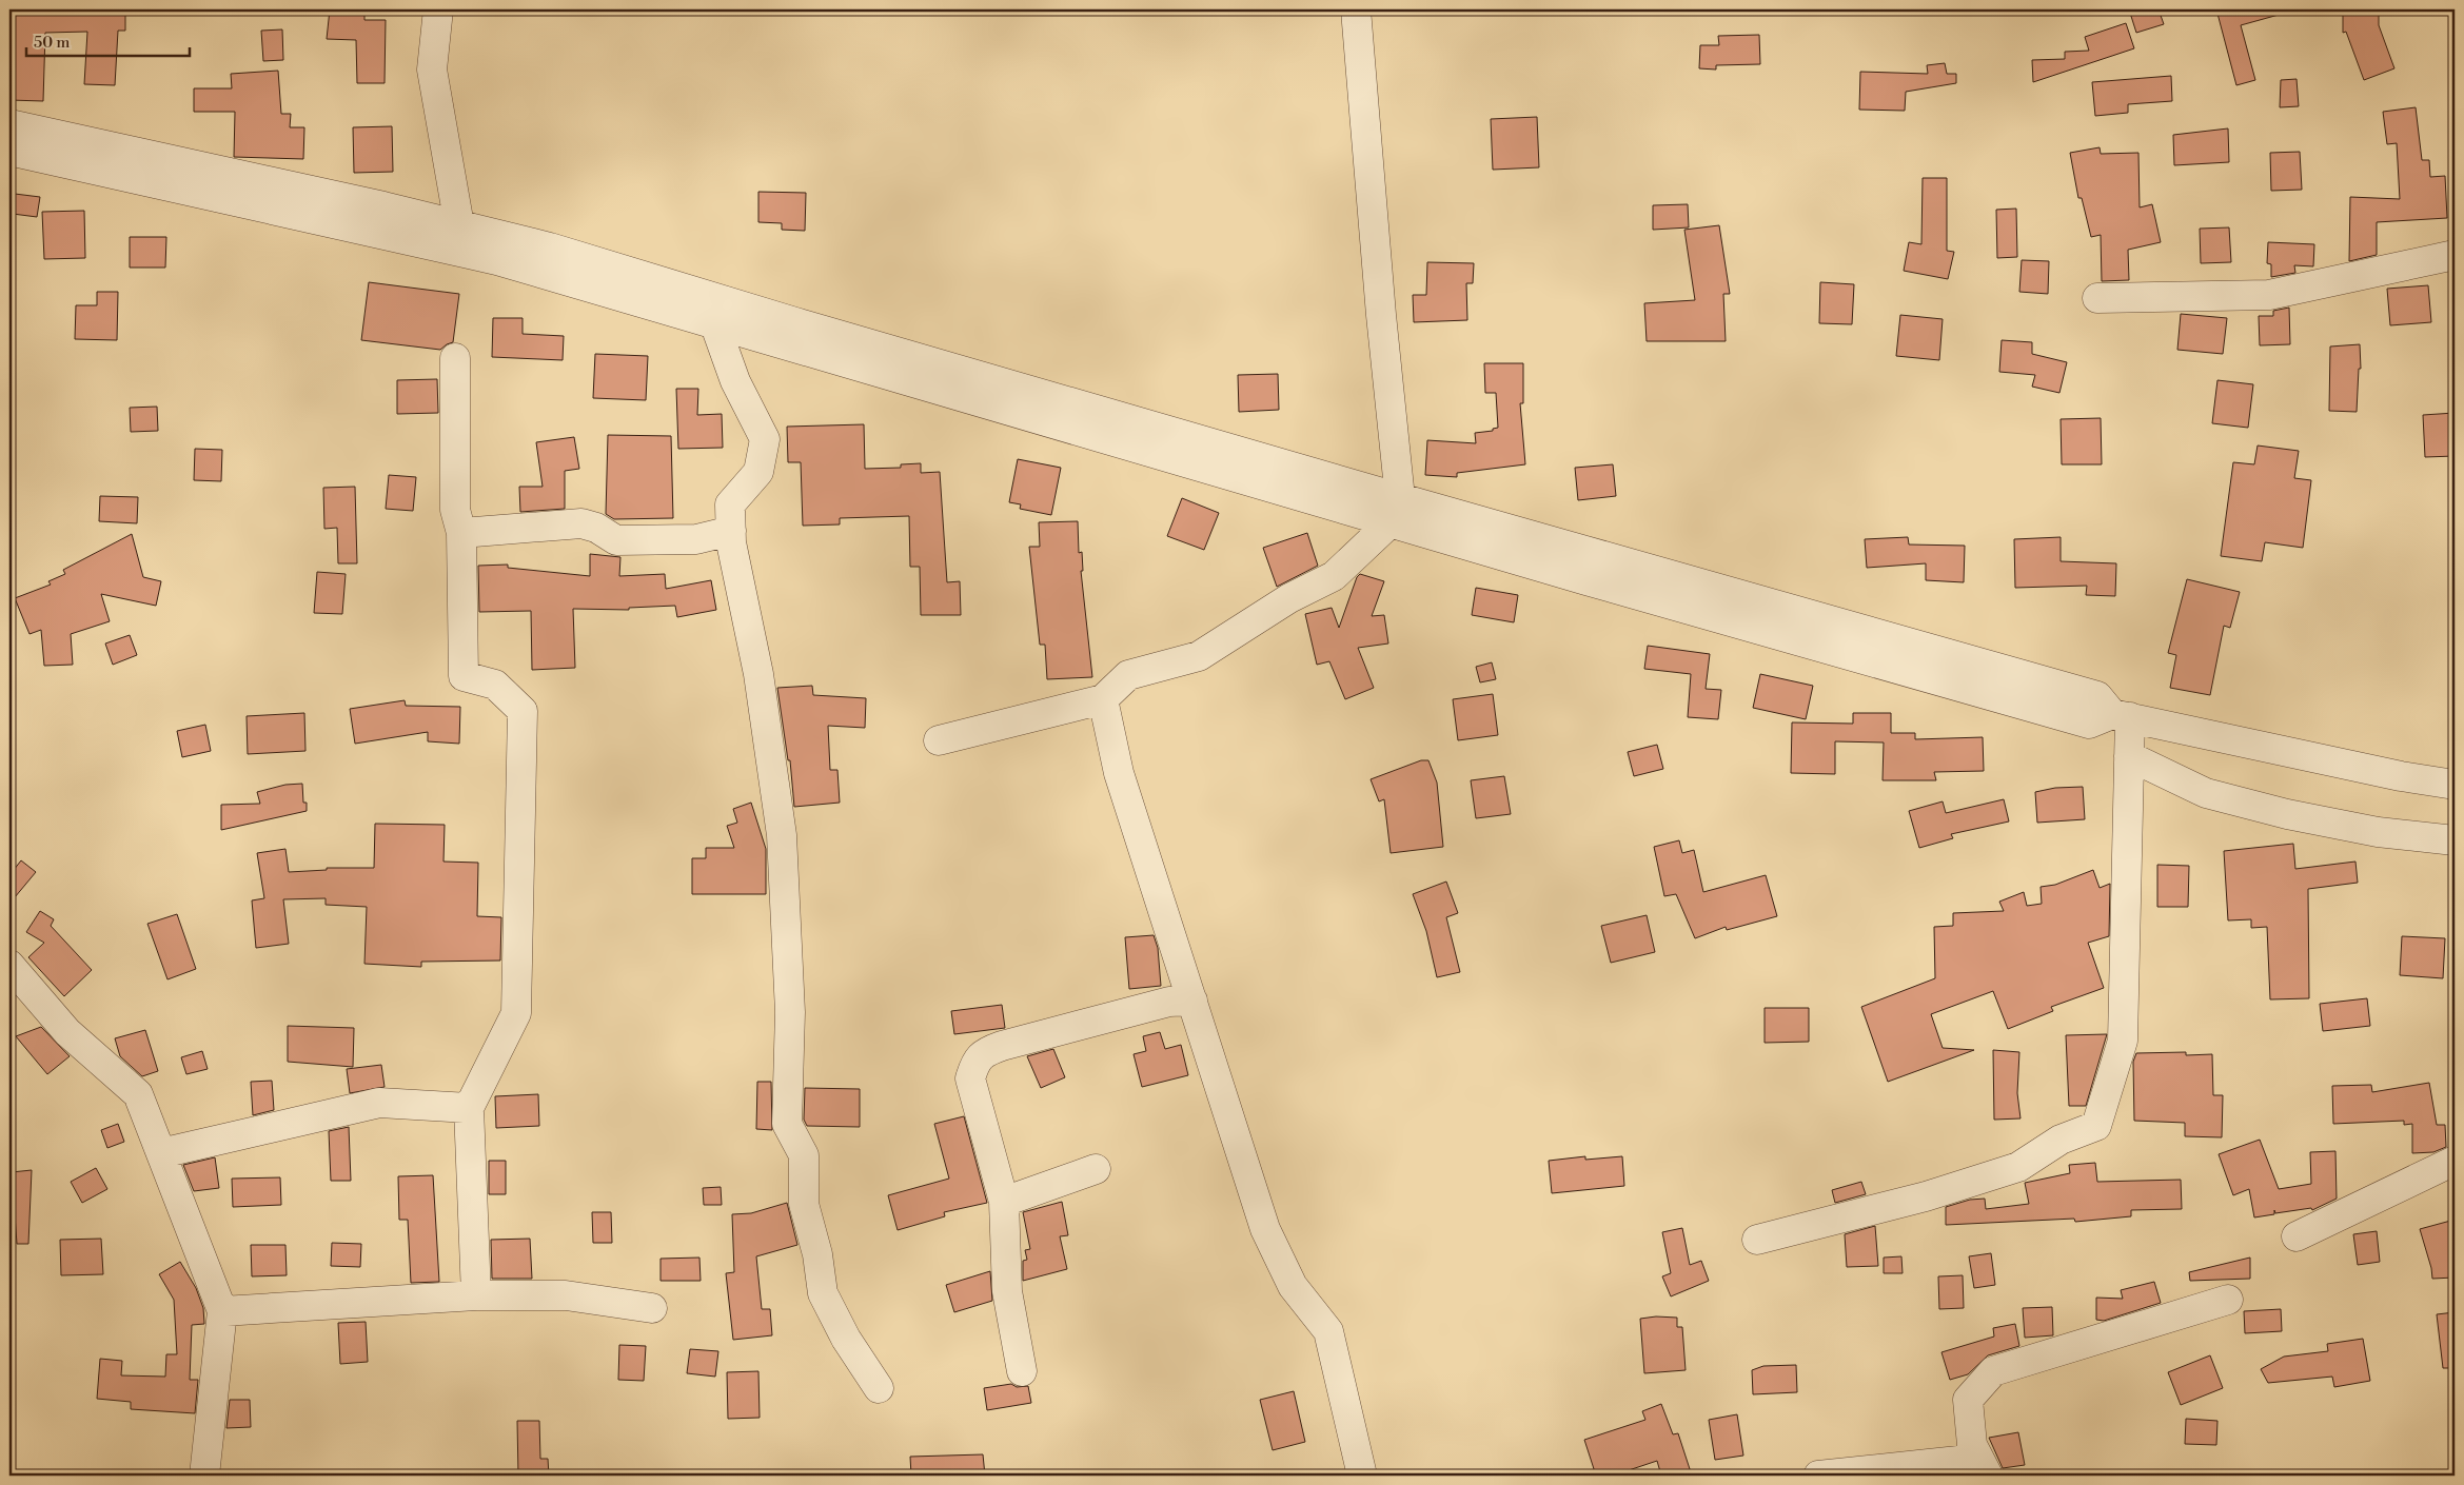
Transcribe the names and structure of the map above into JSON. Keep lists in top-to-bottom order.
{
  "scale_bar": "50 m"
}
